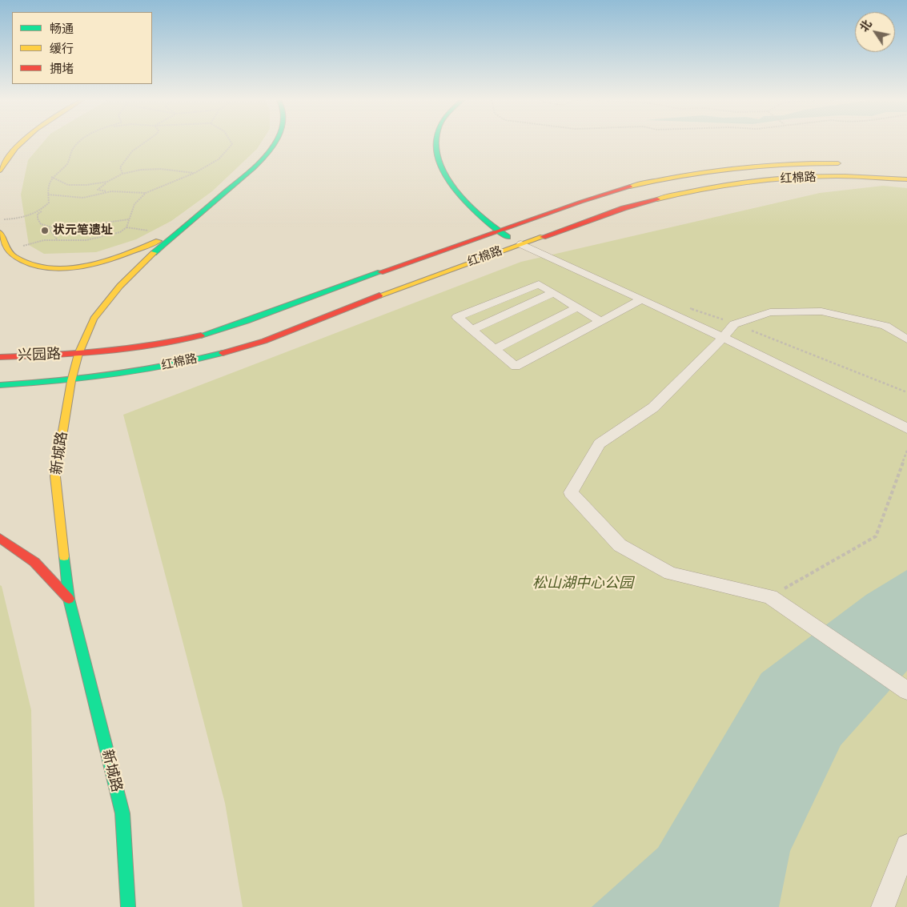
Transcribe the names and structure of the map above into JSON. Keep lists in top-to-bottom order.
{
  "streets": {
    "main road": ["红棉路", "兴园路", "新城路"]
  },
  "crossings": [
    ["红棉路", "兴园路"],
    ["红棉路", "新城路"],
    ["兴园路", "新城路"]
  ],
  "parks": ["松山湖中心公园"],
  "places": ["状元笔遗址"],
  "legend": ["畅通", "缓行", "拥堵"],
  "north": "top left"
}
